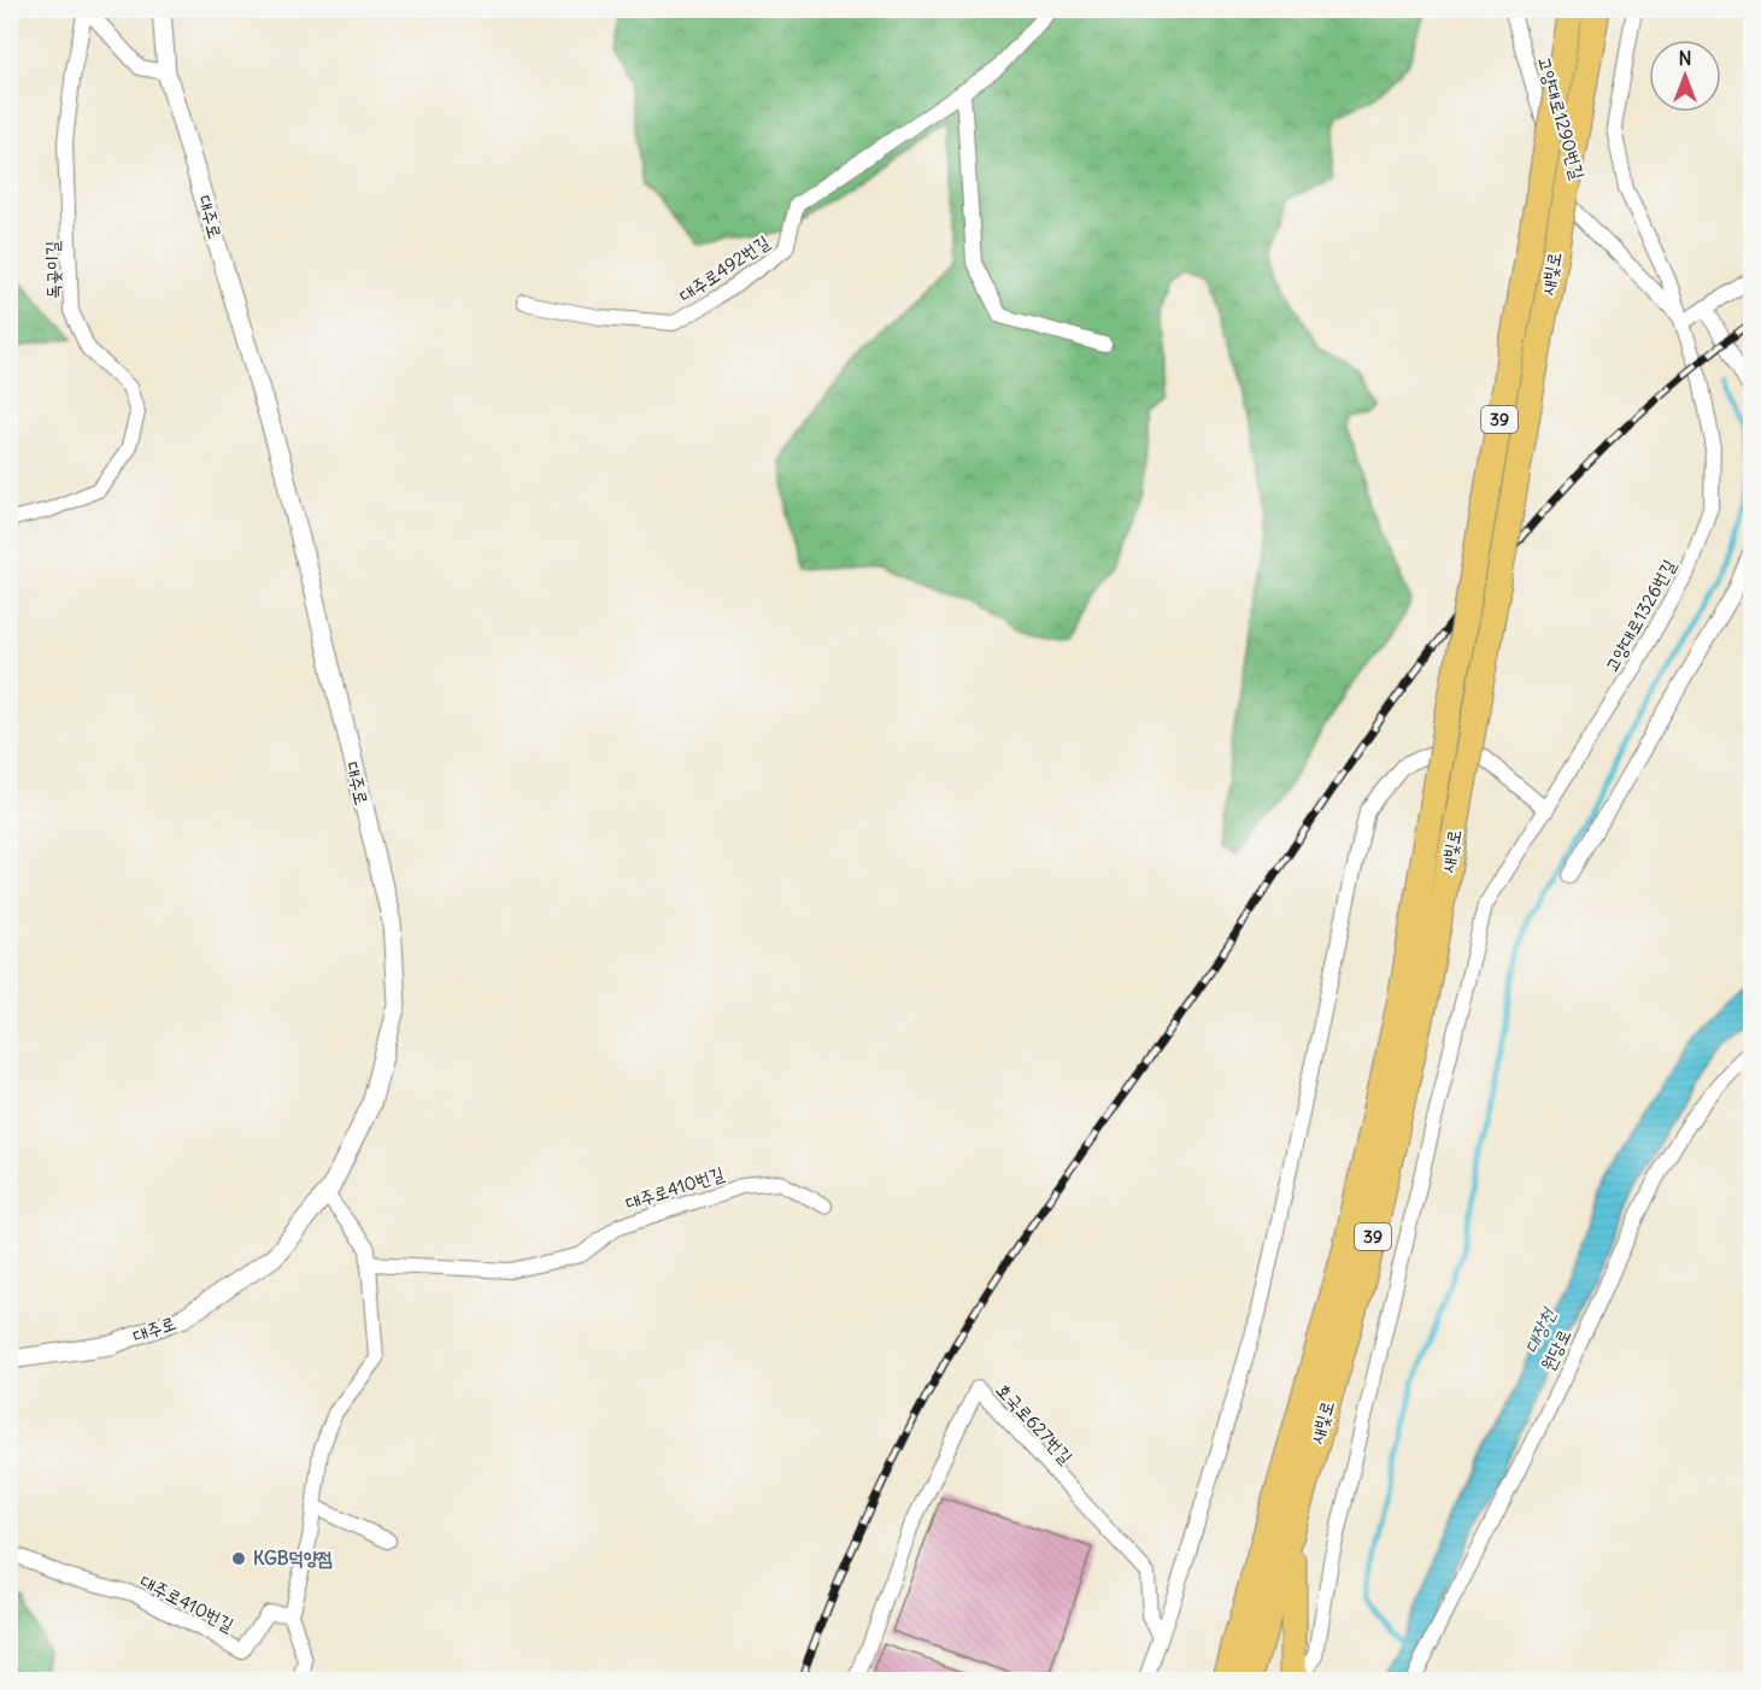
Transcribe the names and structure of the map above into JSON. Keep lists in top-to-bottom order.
{
  "streets": {
    "highway": ["새빛로", "39"],
    "street": [
      "고양대로1290번길",
      "대주로",
      "대주로492번길",
      "독곶이길",
      "고양대로1326번길",
      "대주로410번길",
      "원당로",
      "호국로627번길"
    ]
  },
  "crossings": [
    ["고양대로1290번길", "고양대로1326번길"]
  ],
  "water": ["대장천"],
  "places": ["KGB덕양점"],
  "north": "top"
}
